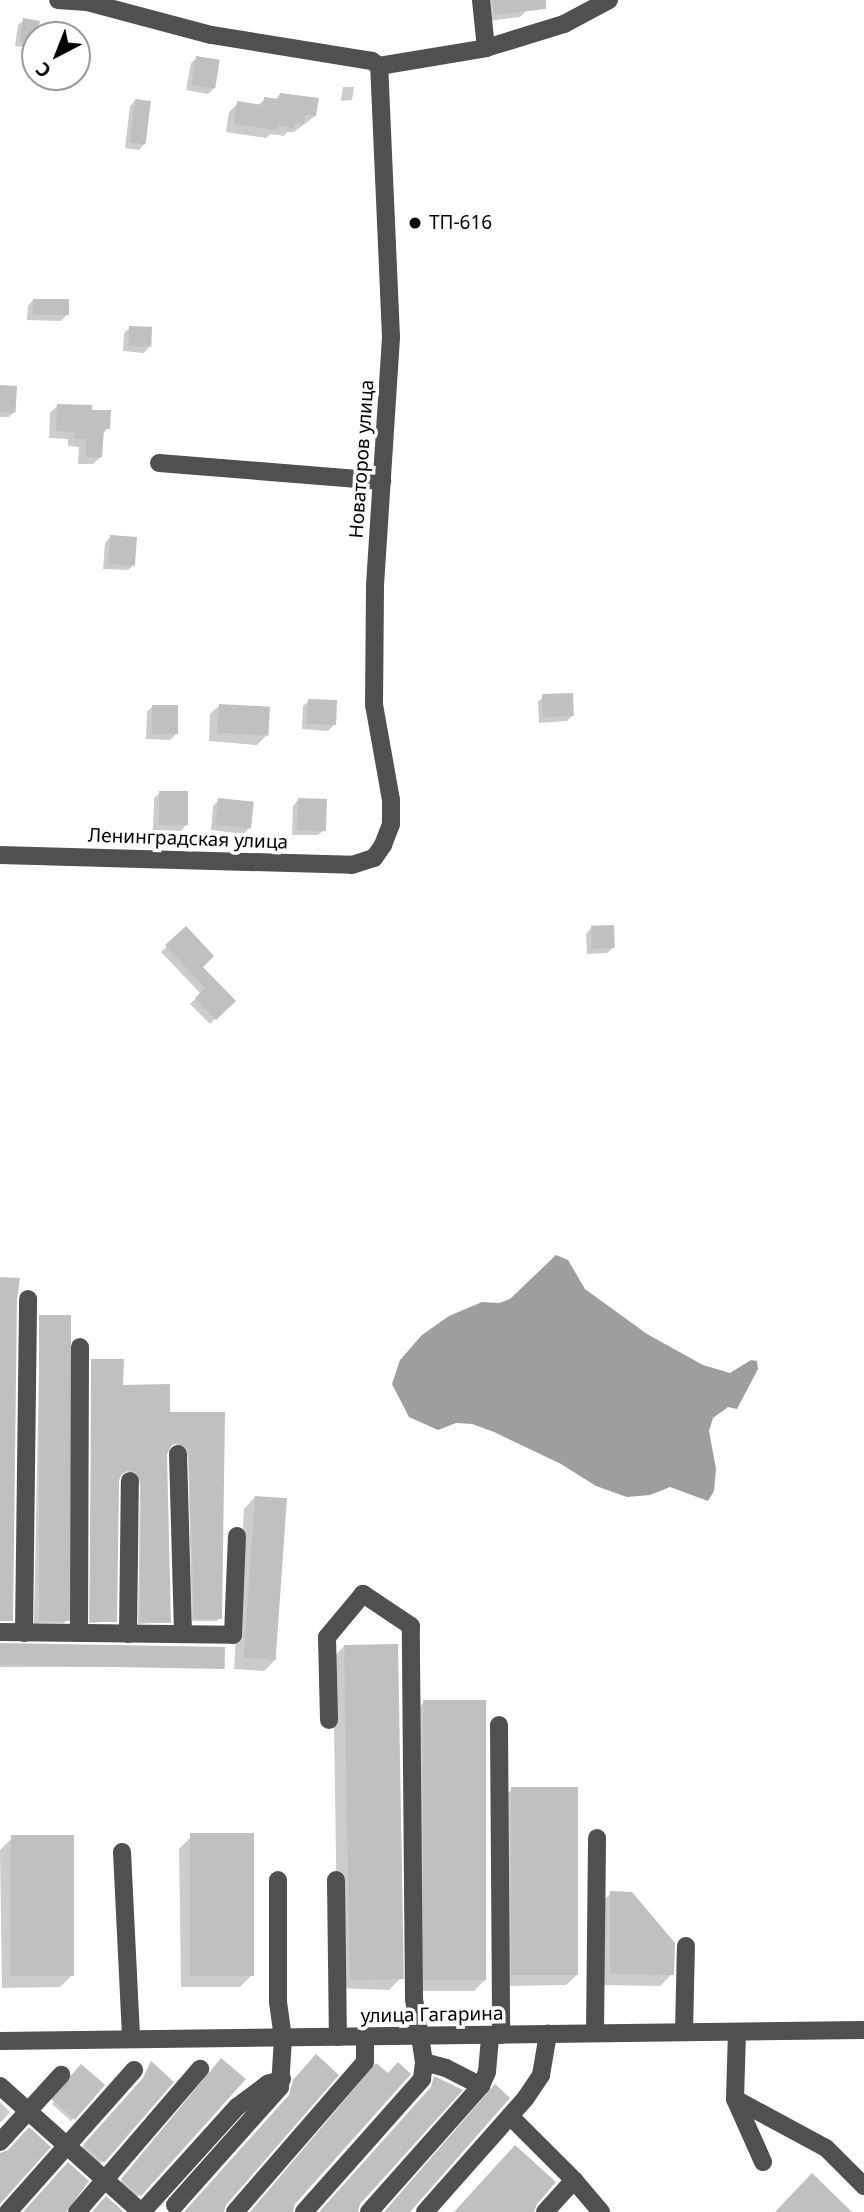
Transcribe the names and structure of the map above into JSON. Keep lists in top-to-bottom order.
{
  "streets": {
    "street": ["Новаторов улица", "Ленинградская улица", "улица Гагарина"]
  },
  "crossings": [
    ["Новаторов улица", "Ленинградская улица"]
  ],
  "places": ["ТП-616"],
  "north": "bottom left"
}
